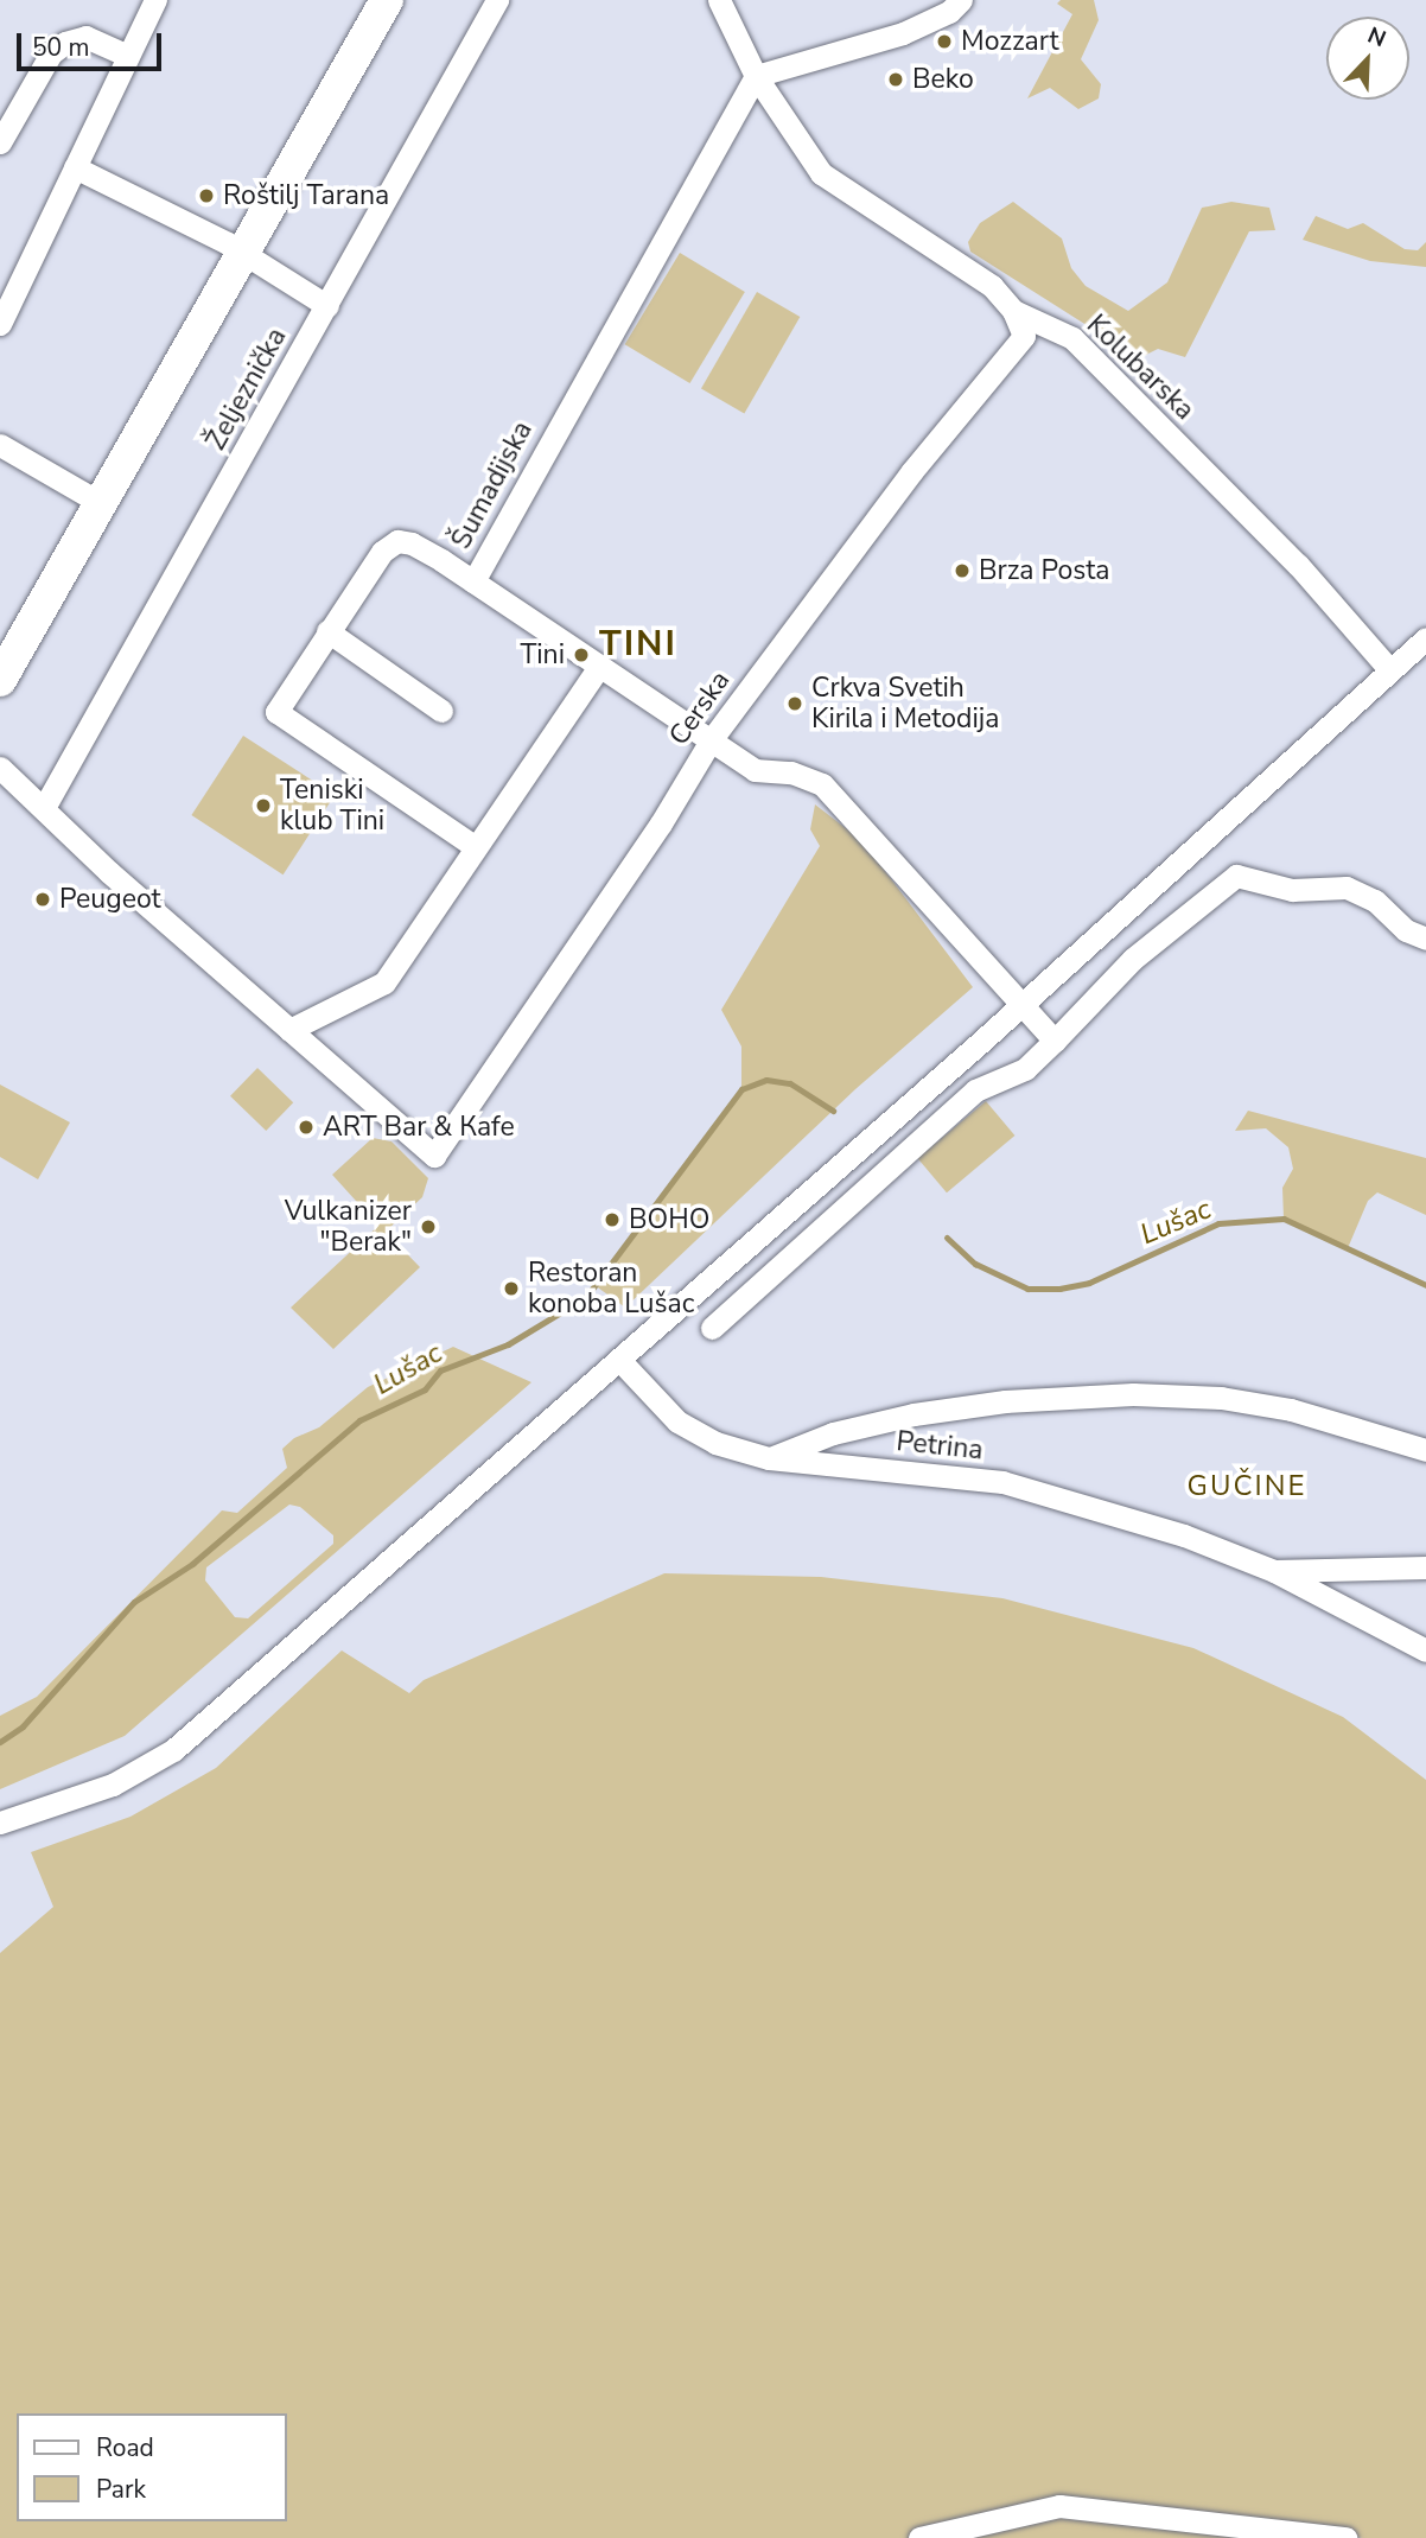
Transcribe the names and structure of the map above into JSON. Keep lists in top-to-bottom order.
{
  "streets": {
    "street": [
      "Kolubarska",
      "Željeznička",
      "Šumadijska",
      "Cerska",
      "Petrina"
    ]
  },
  "crossings": [
    ["Kolubarska", "Šumadijska"],
    ["Kolubarska", "Cerska"]
  ],
  "districts": ["TINI", "GUČINE"],
  "water": ["Lušac"],
  "places": [
    "Mozzart",
    "Beko",
    "Roštilj Tarana",
    "Brza Posta",
    "Tini",
    "Crkva Svetih Kirila i Metodija",
    "Teniski klub Tini",
    "Peugeot",
    "ART Bar & Кafe",
    "BOHO",
    "Vulkanizer \"Berak\"",
    "Restoran konoba Lušac"
  ],
  "legend": ["Road", "Park"],
  "scale_bar": "50 m",
  "north": "top right"
}
